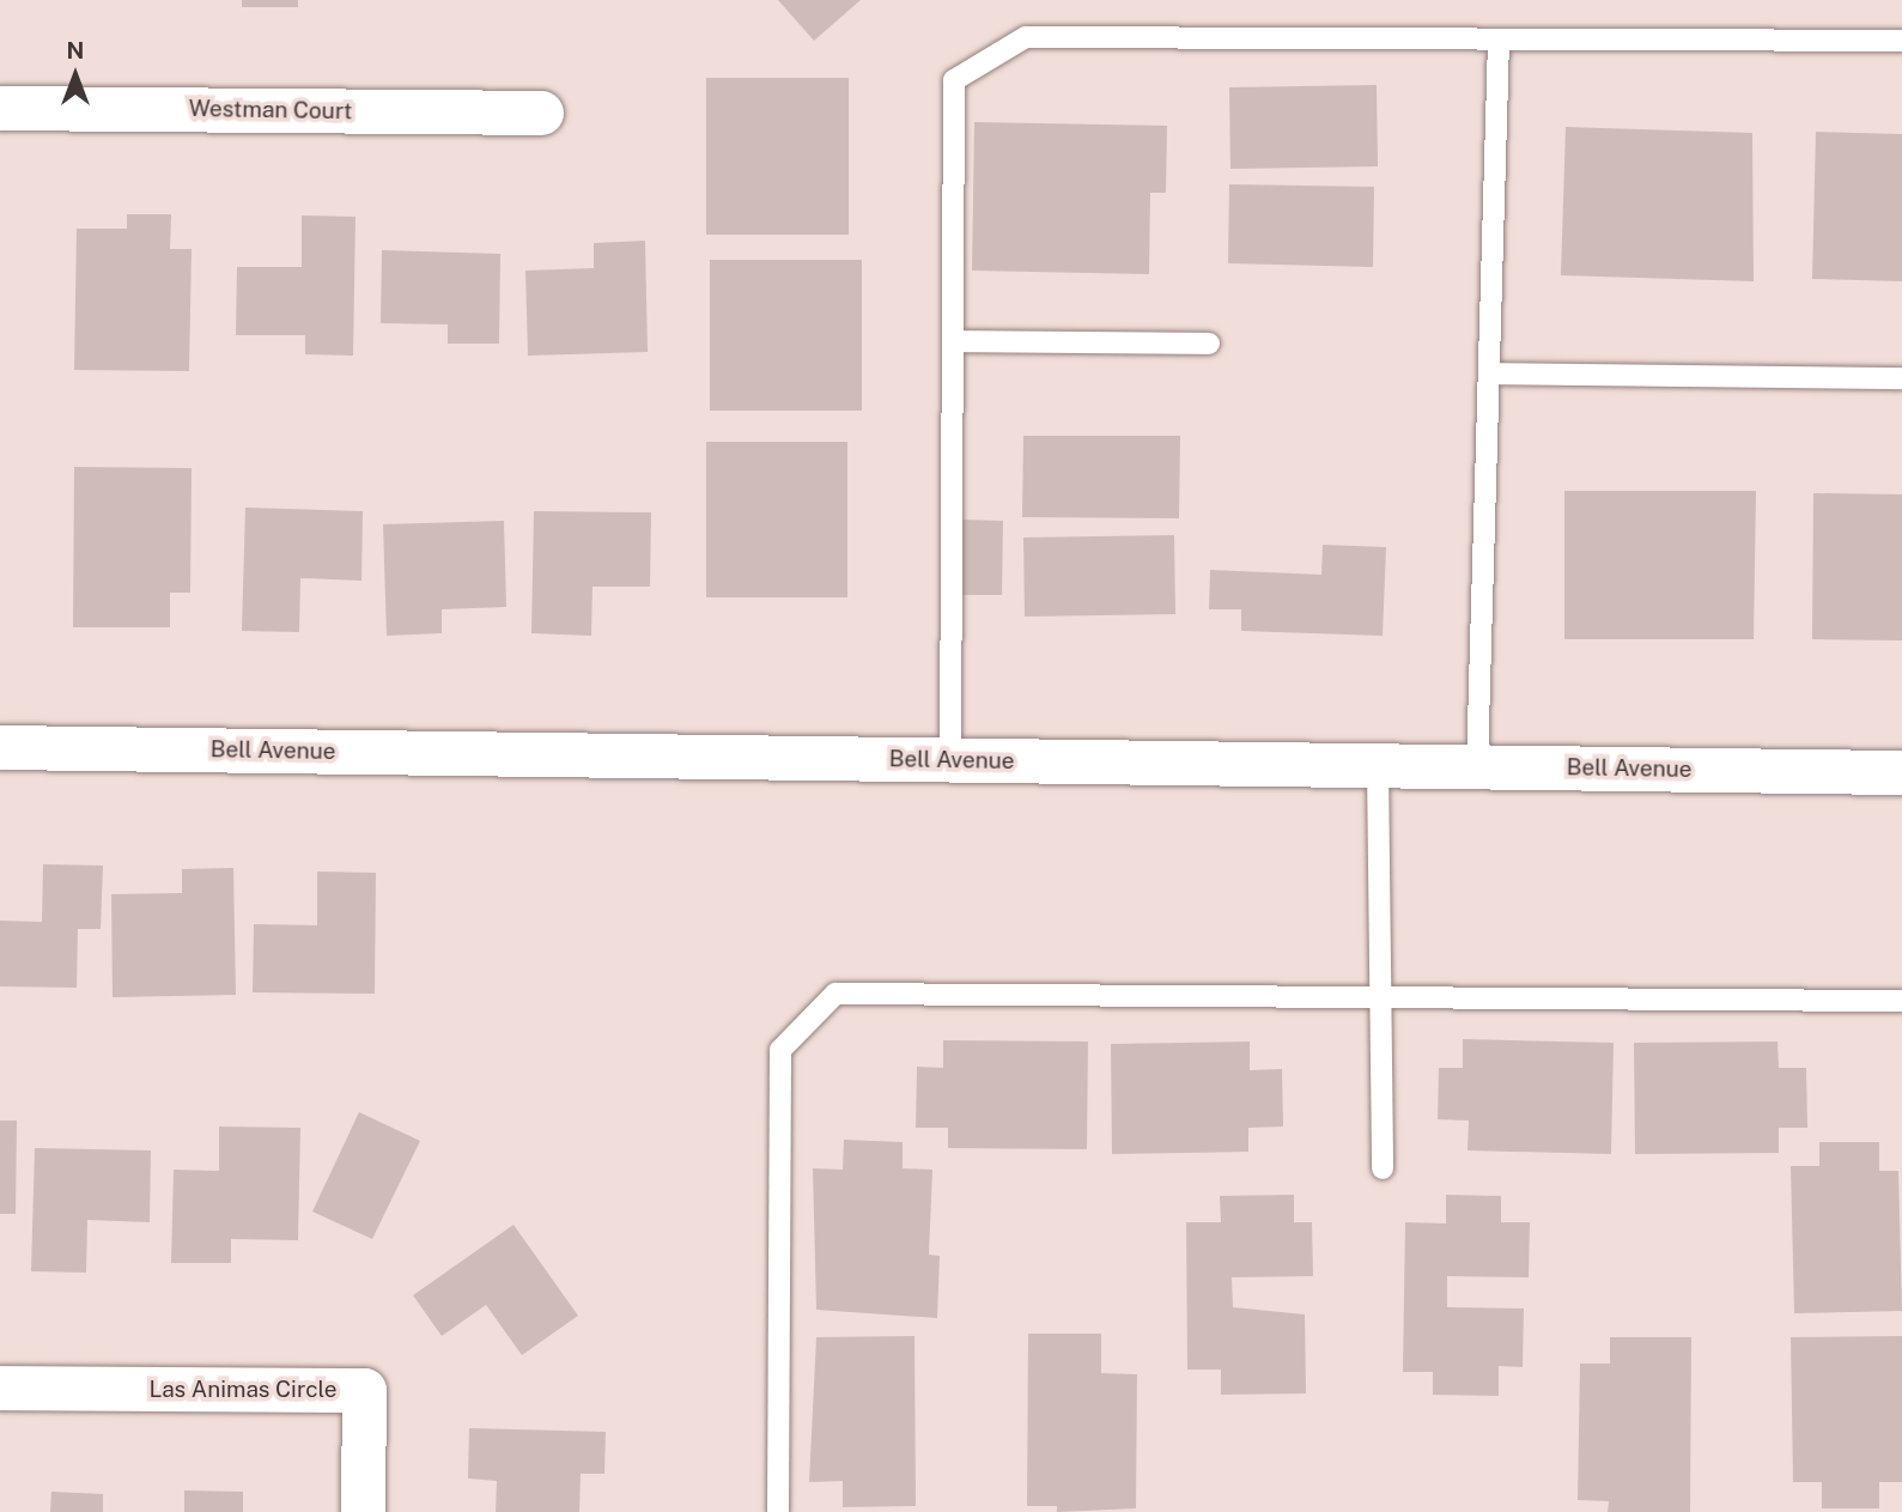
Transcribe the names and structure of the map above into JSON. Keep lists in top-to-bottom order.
{
  "streets": {
    "street": ["Westman Court", "Bell Avenue", "Las Animas Circle"]
  },
  "north": "top"
}
